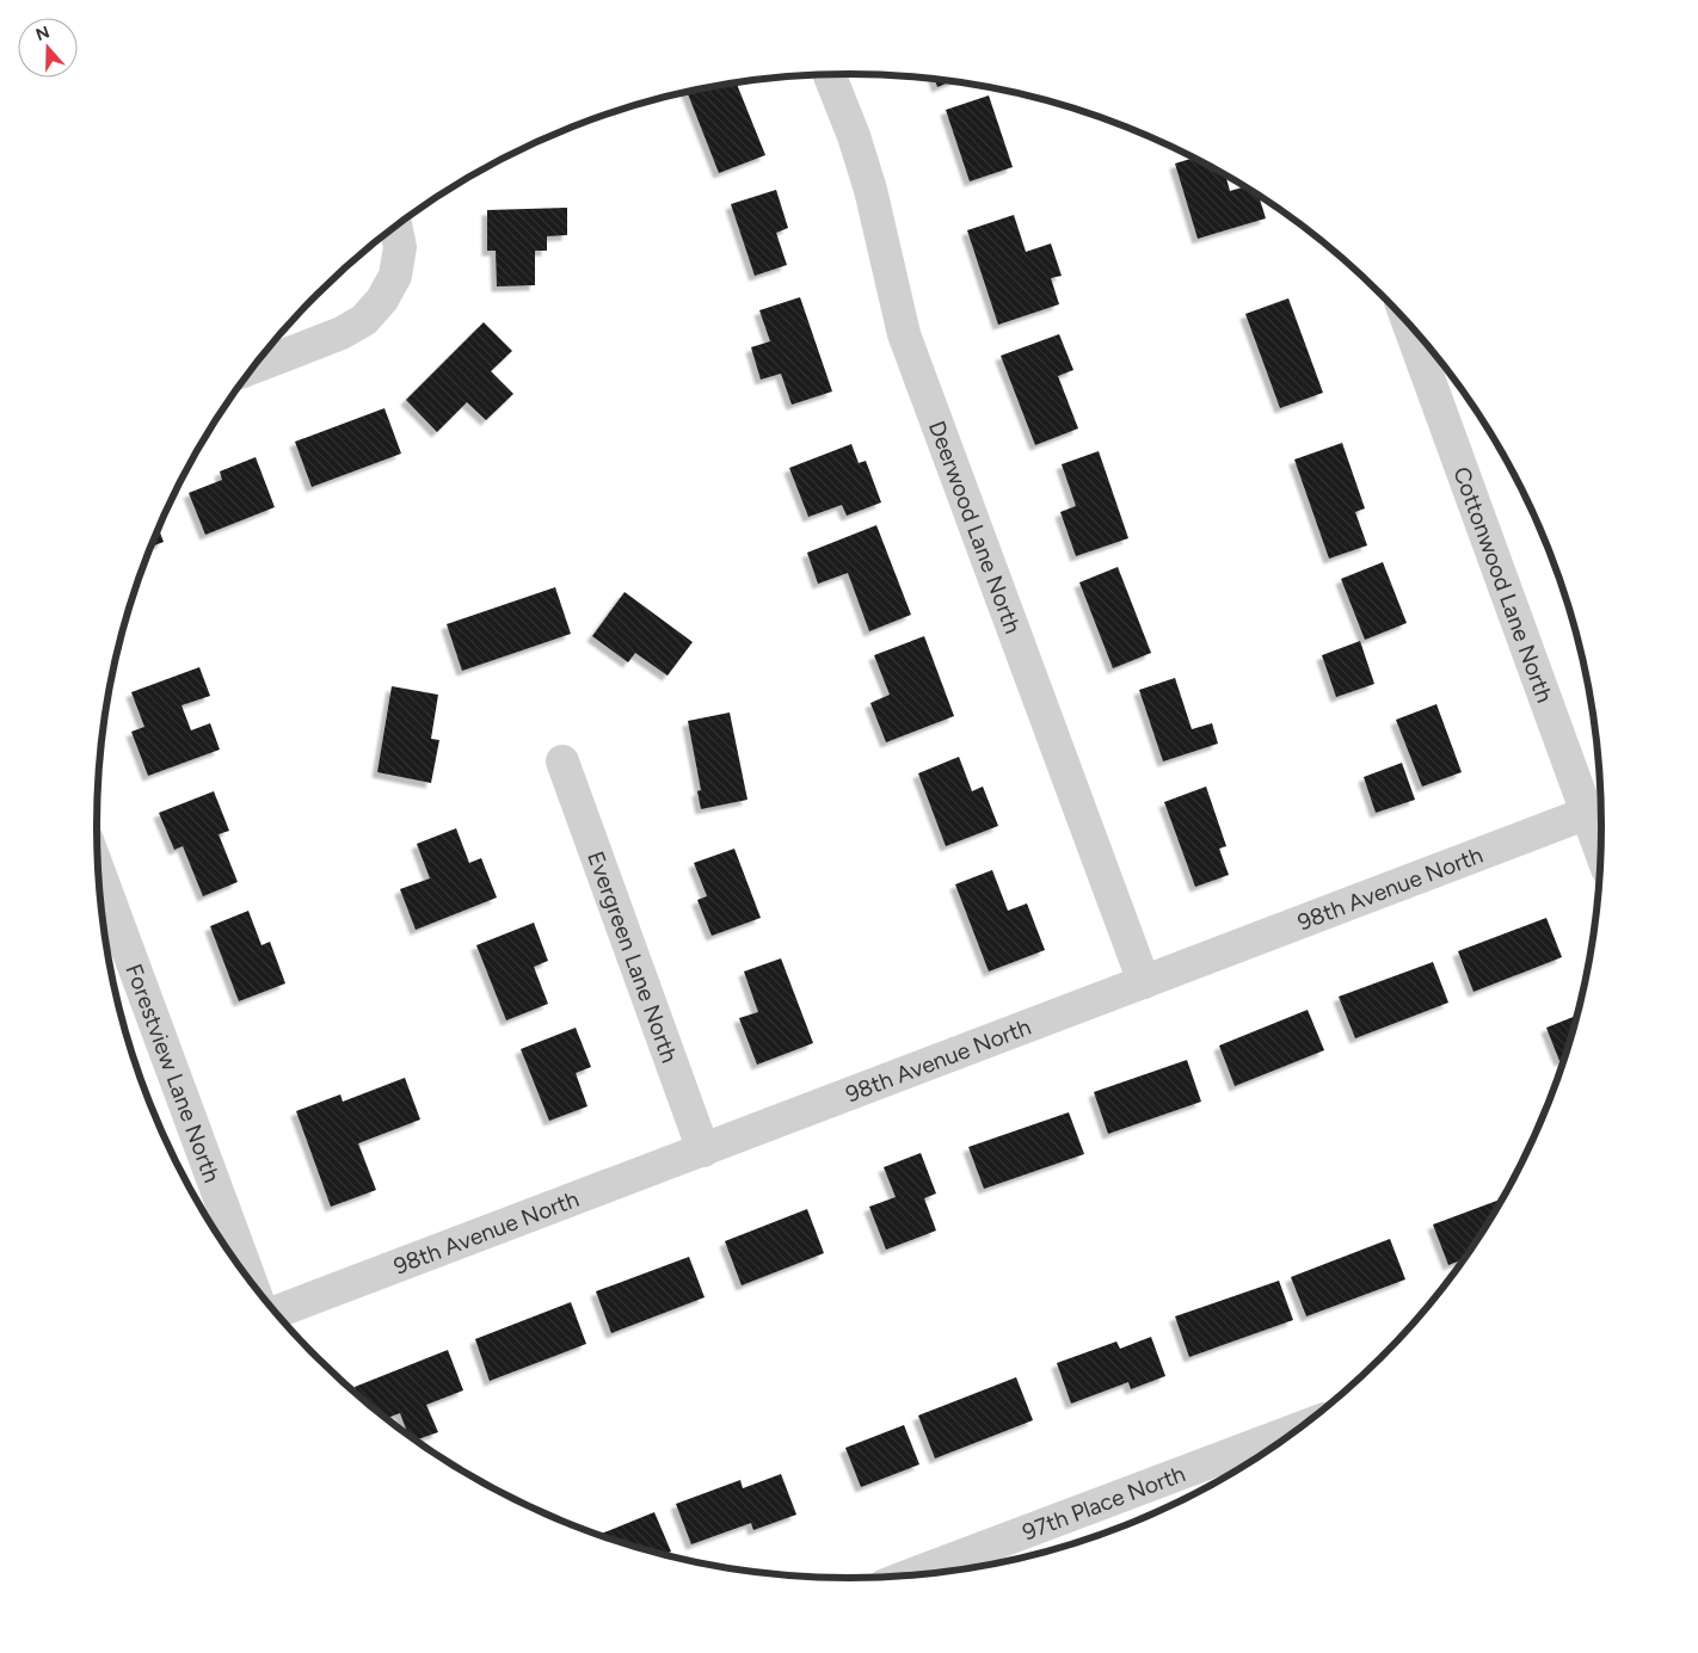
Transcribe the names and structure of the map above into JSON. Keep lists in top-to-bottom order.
{
  "streets": {
    "street": [
      "Deerwood Lane North",
      "Cottonwood Lane North",
      "98th Avenue North",
      "Evergreen Lane North",
      "Forestview Lane North",
      "97th Place North"
    ]
  },
  "crossings": [
    ["Deerwood Lane North", "98th Avenue North"],
    ["Cottonwood Lane North", "98th Avenue North"],
    ["98th Avenue North", "Evergreen Lane North"]
  ],
  "north": "top"
}
